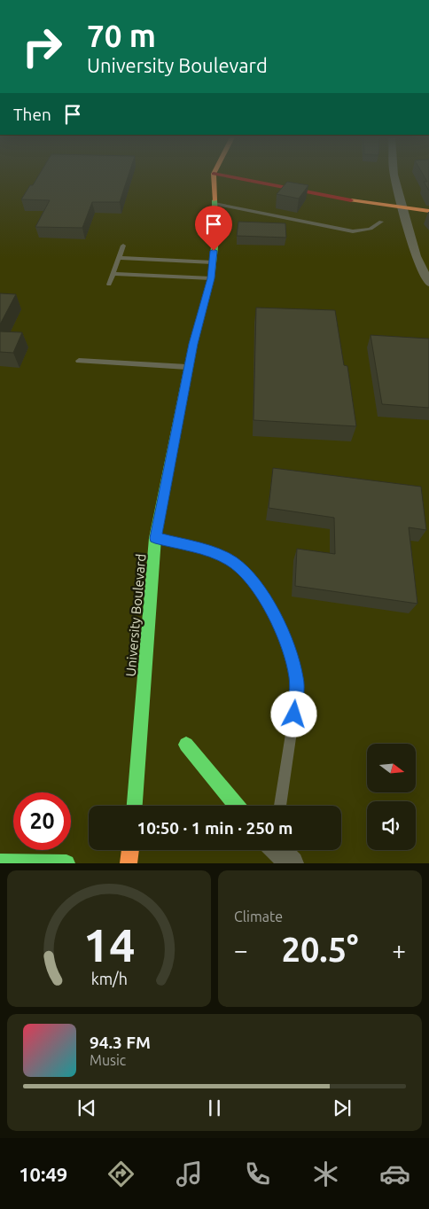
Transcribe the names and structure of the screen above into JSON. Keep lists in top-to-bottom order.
{
  "streets": {
    "main road": ["University Boulevard"]
  },
  "north": "right",
  "page": {
    "turn": ["70 m", "University Boulevard"],
    "then": "Then",
    "limit": "20",
    "trip": "10:50 · 1 min · 250 m",
    "tile": "Climate",
    "heat": ["−", "20.5°", "+"],
    "song": ["94.3 FM", "Music"],
    "tabs": "10:49",
    "gauge": ["14", "km/h"]
  }
}
